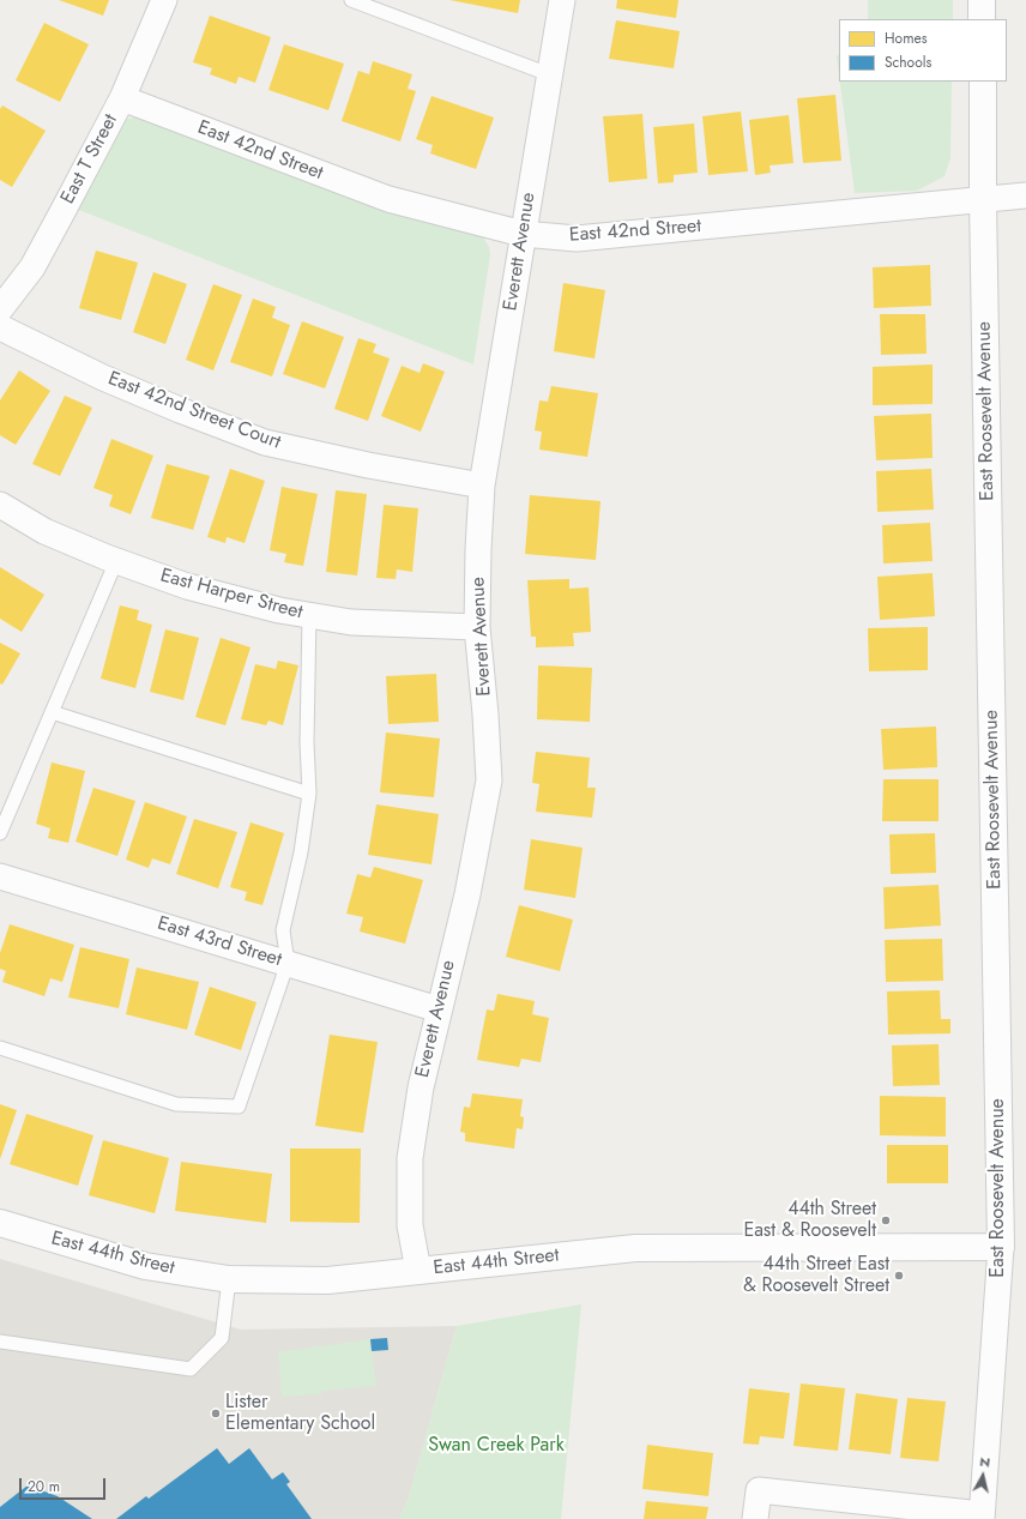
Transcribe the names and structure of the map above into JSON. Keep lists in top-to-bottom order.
{
  "streets": {
    "street": [
      "East 42nd Street",
      "East T Street",
      "Everett Avenue",
      "East 42nd Street Court",
      "East Roosevelt Avenue",
      "East Harper Street",
      "East 43rd Street",
      "East 44th Street"
    ]
  },
  "crossings": [
    ["East 42nd Street", "East T Street"],
    ["East 42nd Street", "Everett Avenue"],
    ["East 42nd Street", "East Roosevelt Avenue"],
    ["Everett Avenue", "East 42nd Street Court"],
    ["Everett Avenue", "East Harper Street"],
    ["Everett Avenue", "East 43rd Street"],
    ["Everett Avenue", "East 44th Street"],
    ["East Roosevelt Avenue", "East 44th Street"]
  ],
  "parks": ["Swan Creek Park"],
  "places": ["44th Street East & Roosevelt", "44th Street East & Roosevelt Street", "Lister Elementary School"],
  "legend": ["Homes", "Schools"],
  "scale_bar": "20 m",
  "north": "top"
}
